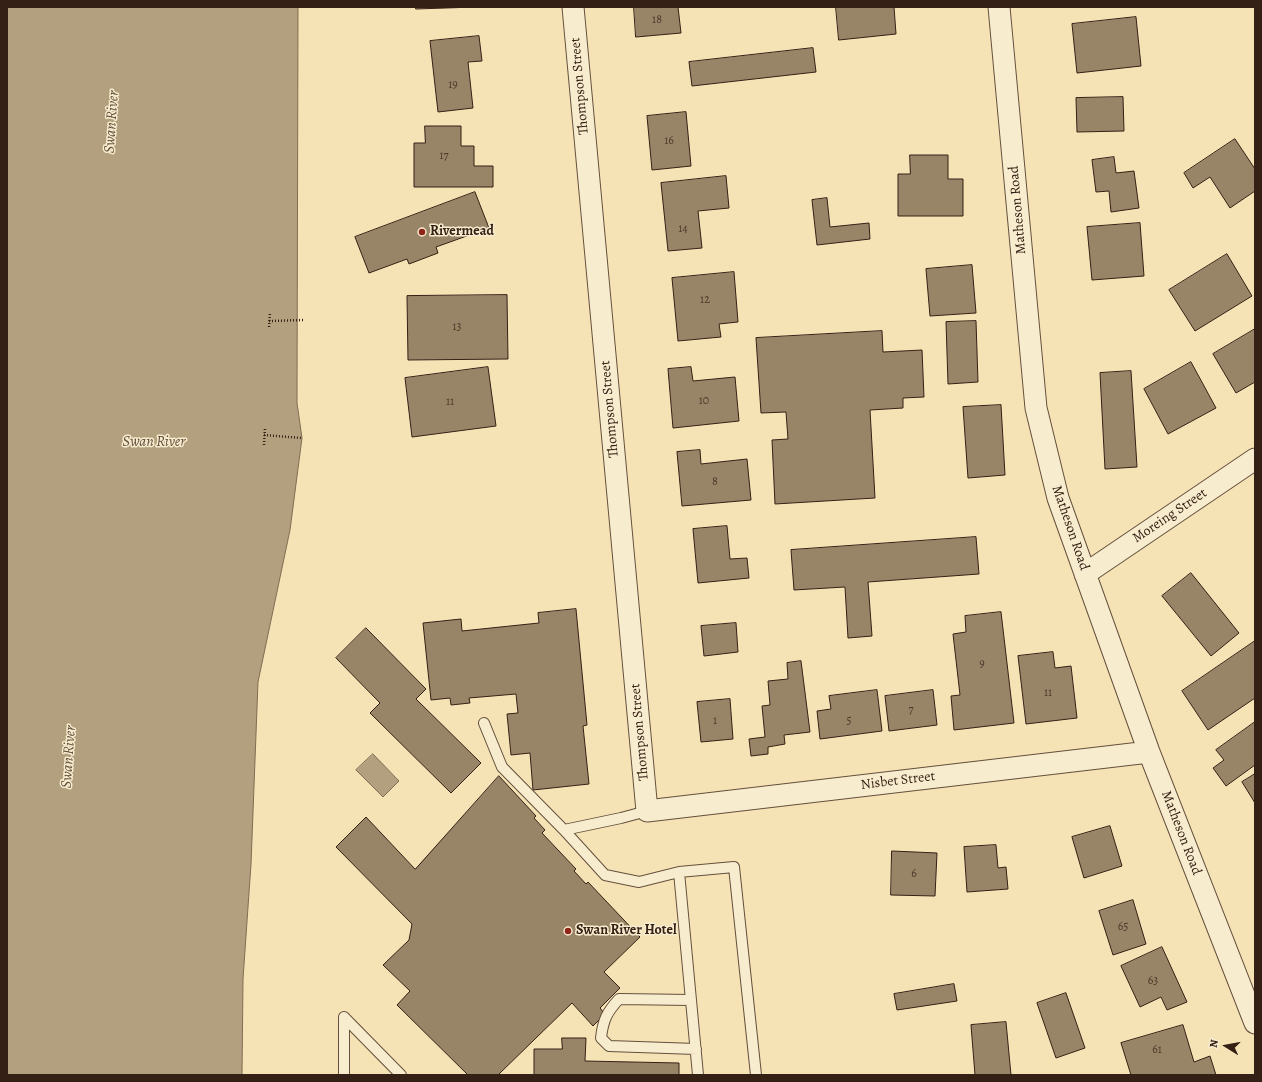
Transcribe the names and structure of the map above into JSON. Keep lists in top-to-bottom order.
{
  "streets": {
    "street": [
      "Thompson Street",
      "Matheson Road",
      "Moreing Street",
      "Nisbet Street"
    ]
  },
  "crossings": [
    ["Thompson Street", "Nisbet Street"],
    ["Matheson Road", "Moreing Street"],
    ["Matheson Road", "Nisbet Street"]
  ],
  "water": ["Swan River"],
  "places": ["Rivermead", "Swan River Hotel"],
  "house_numbers": [
    "18",
    "19",
    "16",
    "17",
    "14",
    "12",
    "13",
    "10",
    "11",
    "8",
    "9",
    "11",
    "7",
    "1",
    "5",
    "6",
    "65",
    "63",
    "61"
  ],
  "north": "left"
}
